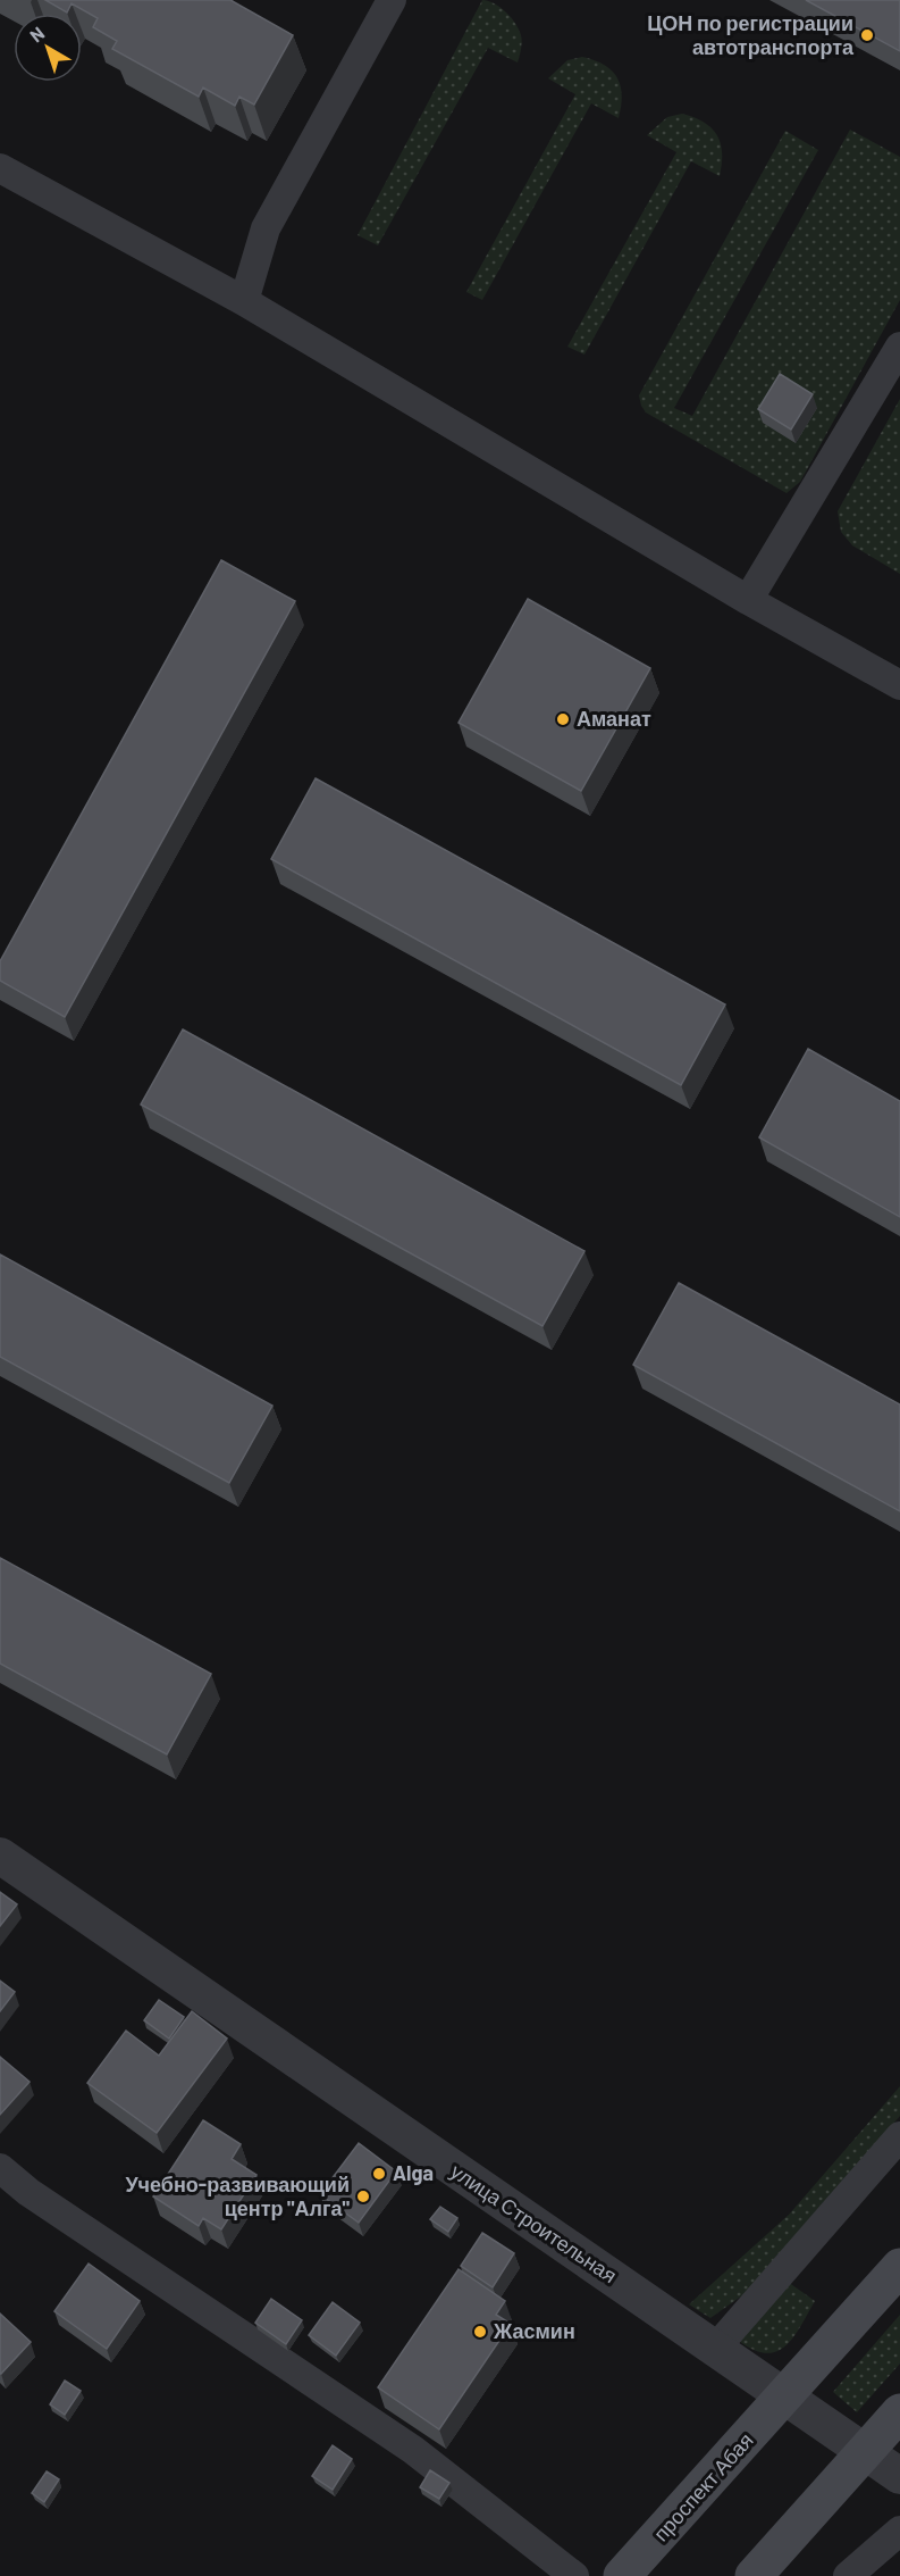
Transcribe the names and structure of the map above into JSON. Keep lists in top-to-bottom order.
{
  "streets": {
    "main road": ["проспект Абая"],
    "street": ["улица Строительная"]
  },
  "crossings": [
    ["улица Строительная", "проспект Абая"]
  ],
  "places": [
    "ЦОН по регистрации автотранспорта",
    "Аманат",
    "Alga",
    "Учебно-развивающий центр \"Алга\"",
    "Жасмин"
  ],
  "north": "top left"
}
